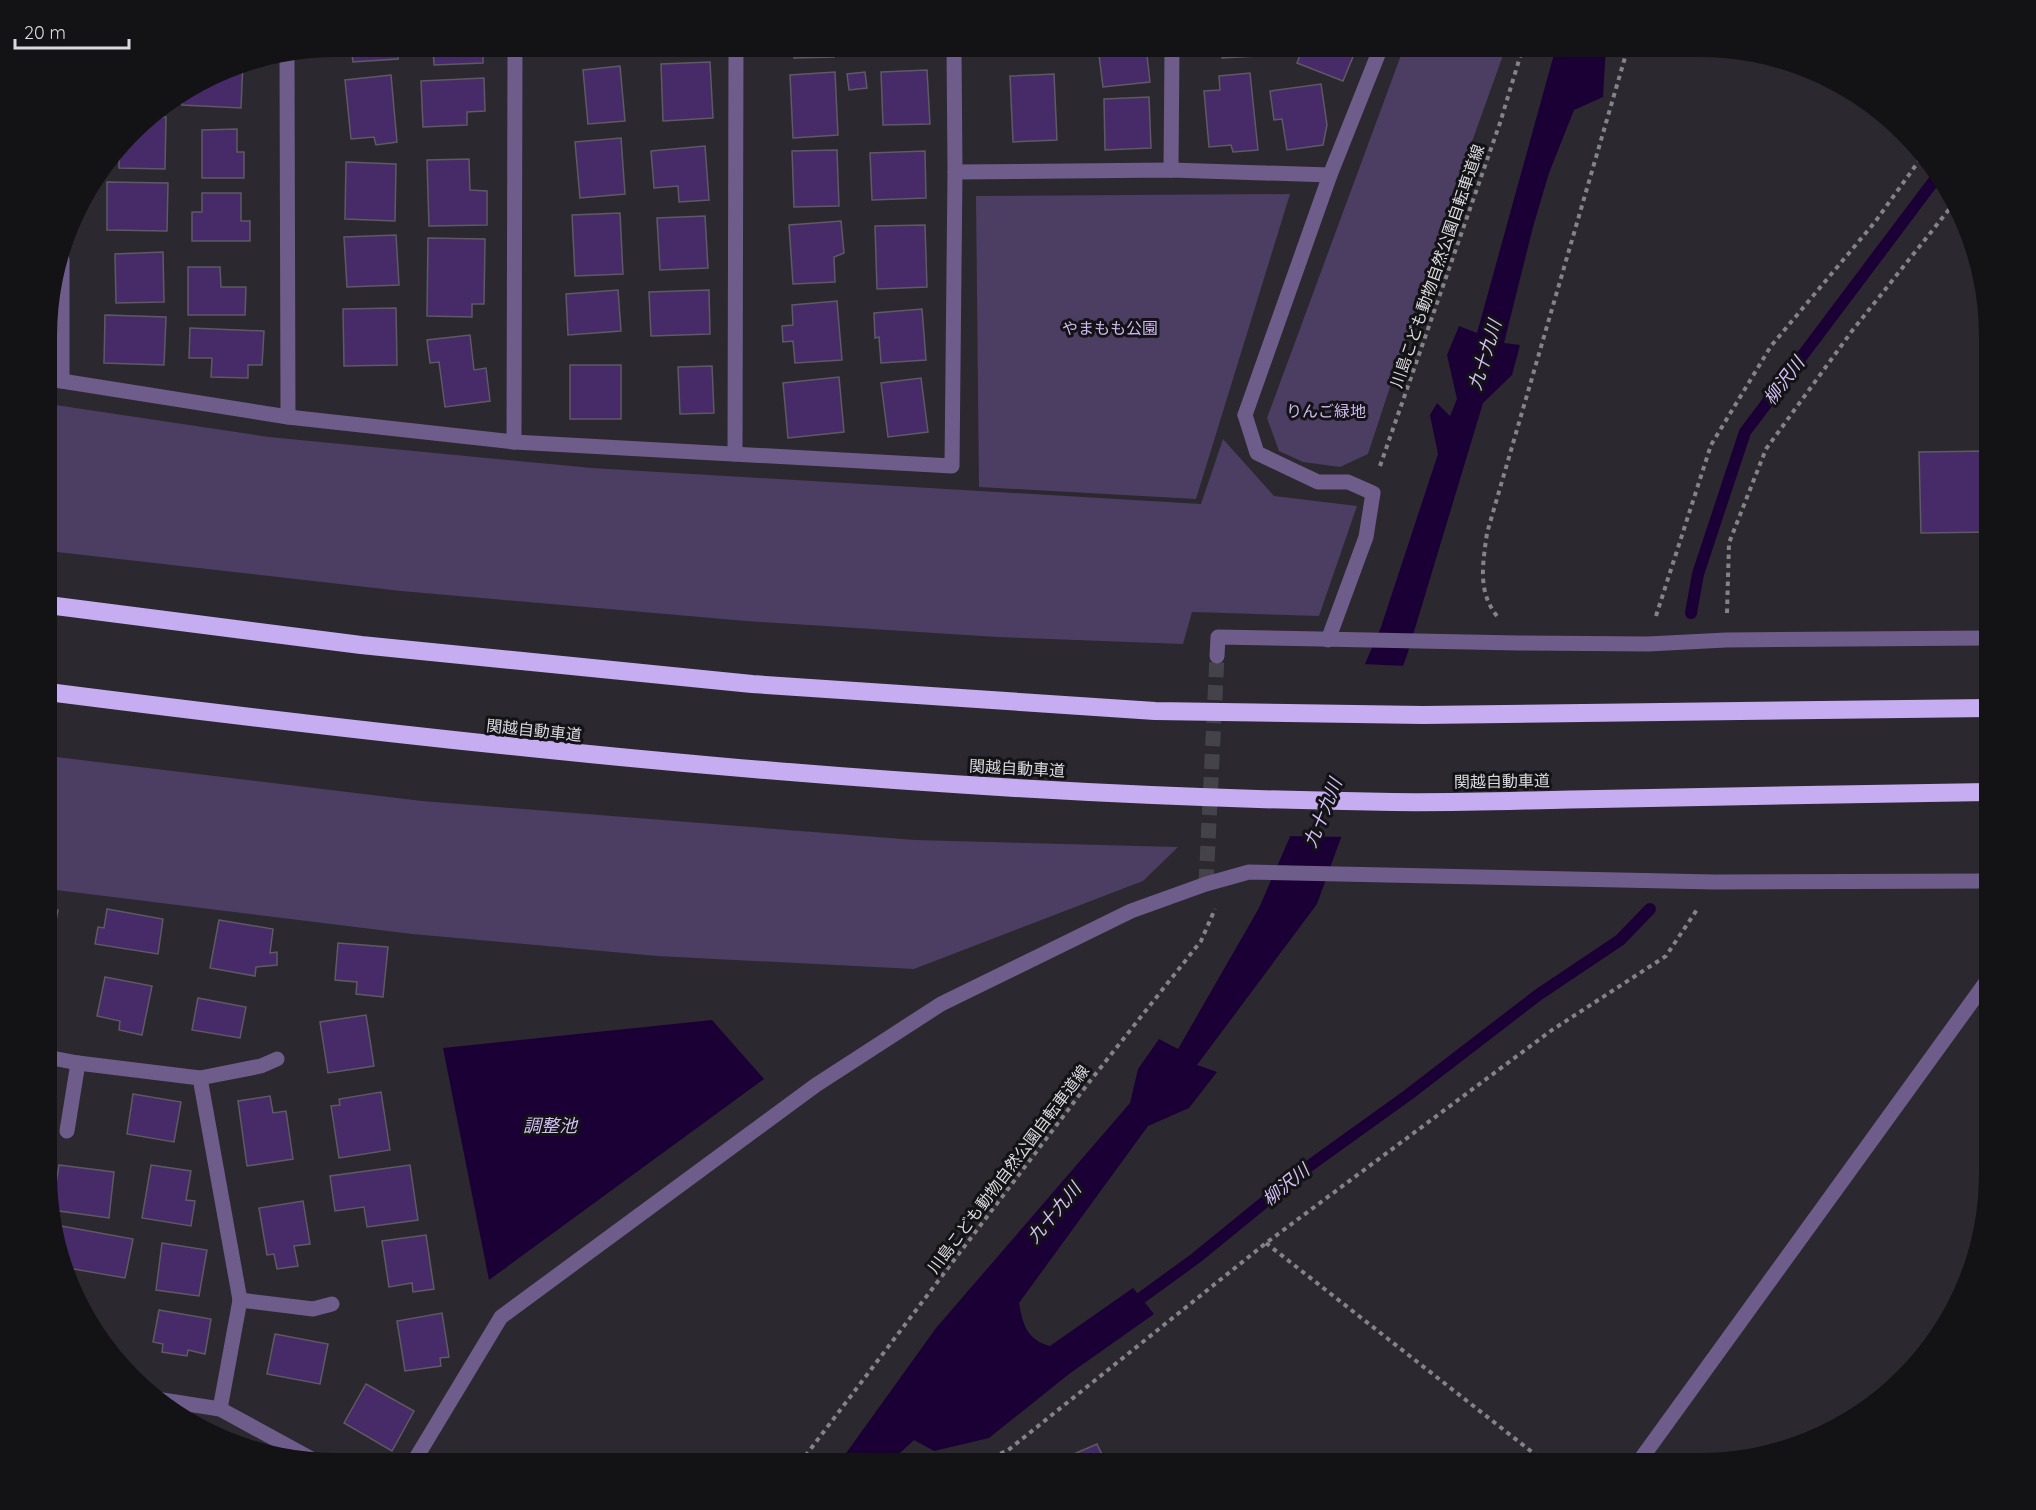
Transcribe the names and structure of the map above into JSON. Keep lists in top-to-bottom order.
{
  "streets": {
    "highway": ["関越自動車道"],
    "path": ["川島こども動物自然公園自転車道線"]
  },
  "water": ["九十九川", "柳沢川", "調整池"],
  "parks": ["やまもも公園", "りんご緑地"],
  "scale_bar": "20 m"
}
